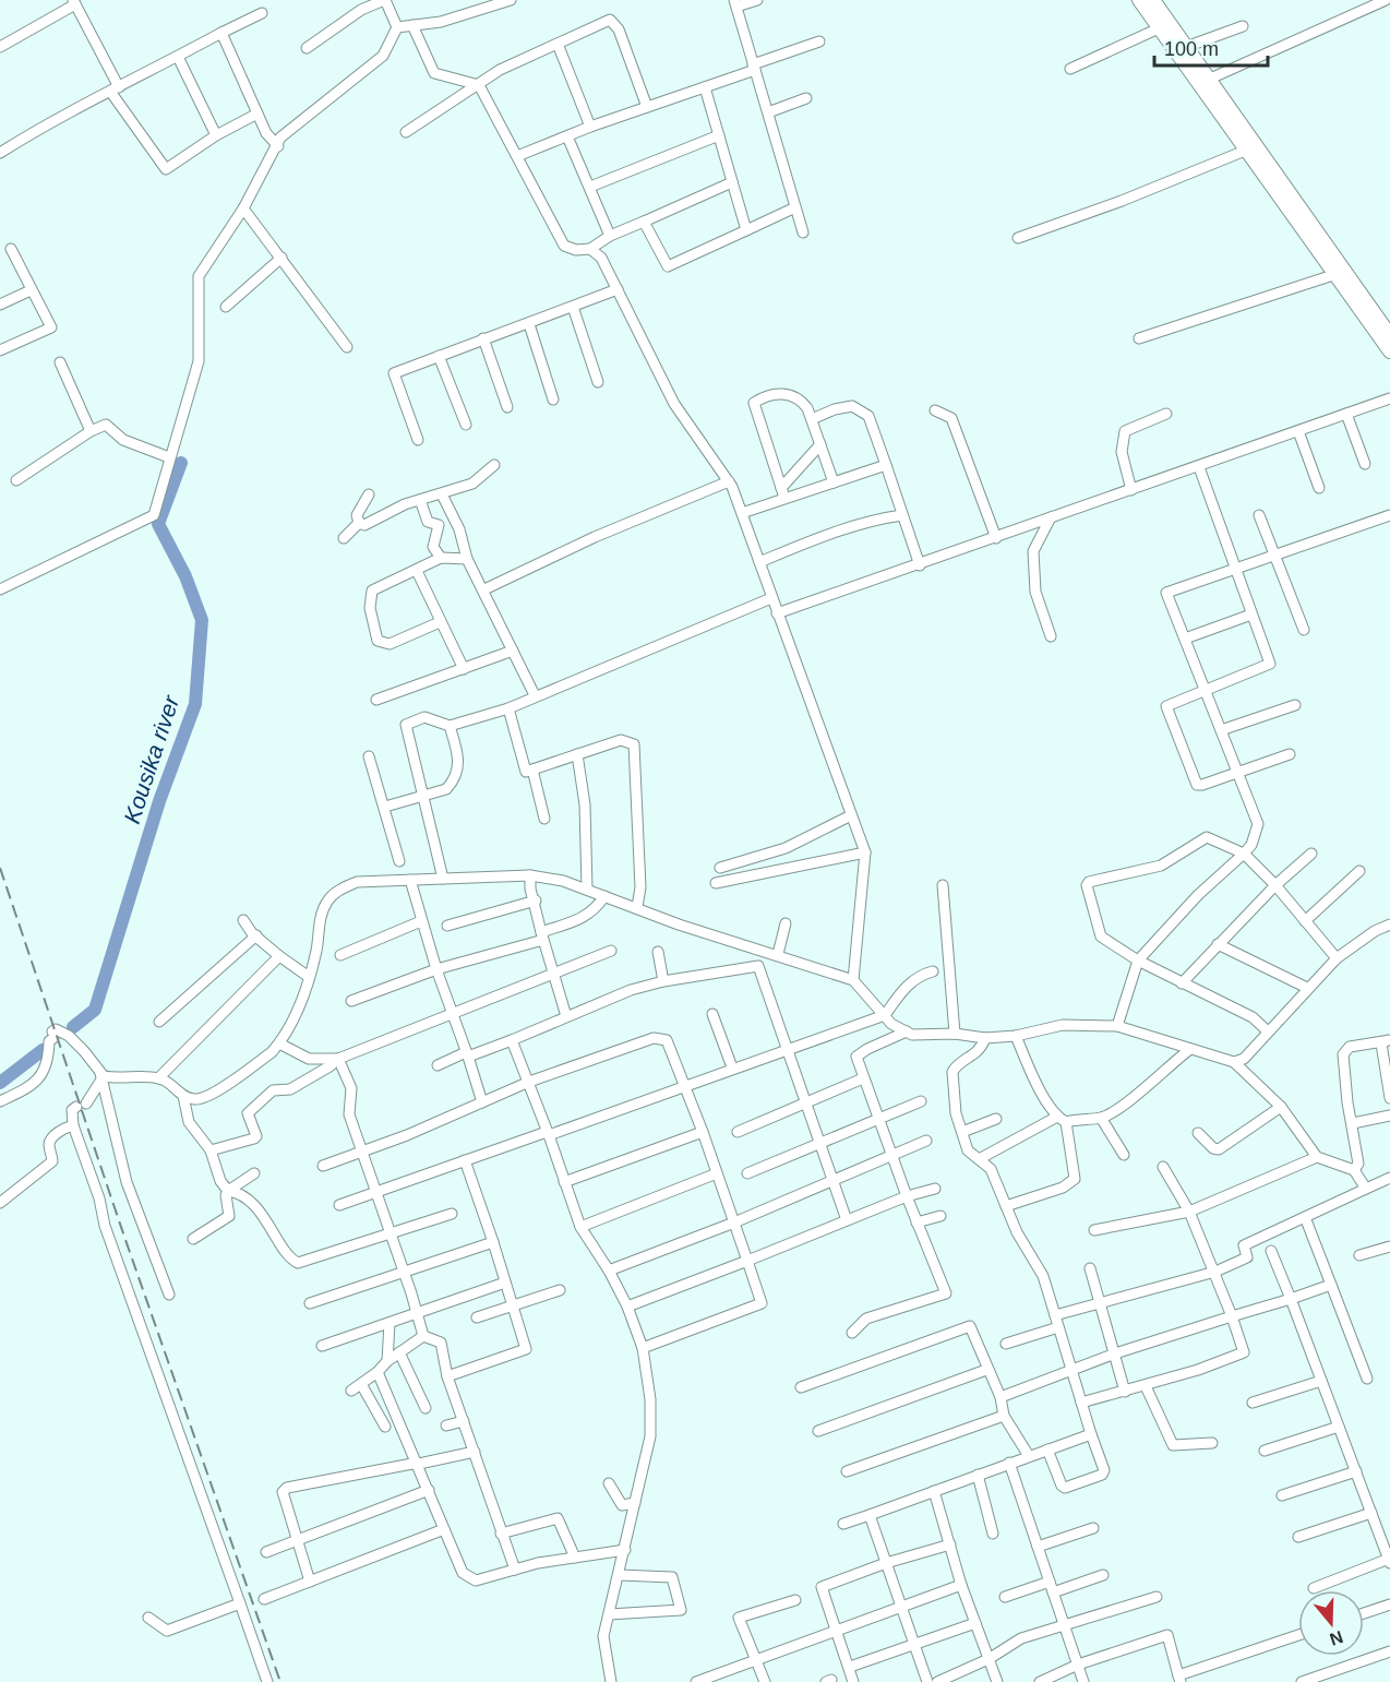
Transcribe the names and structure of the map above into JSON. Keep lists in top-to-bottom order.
{
  "water": ["Kousika river"],
  "scale_bar": "100 m",
  "north": "bottom"
}
